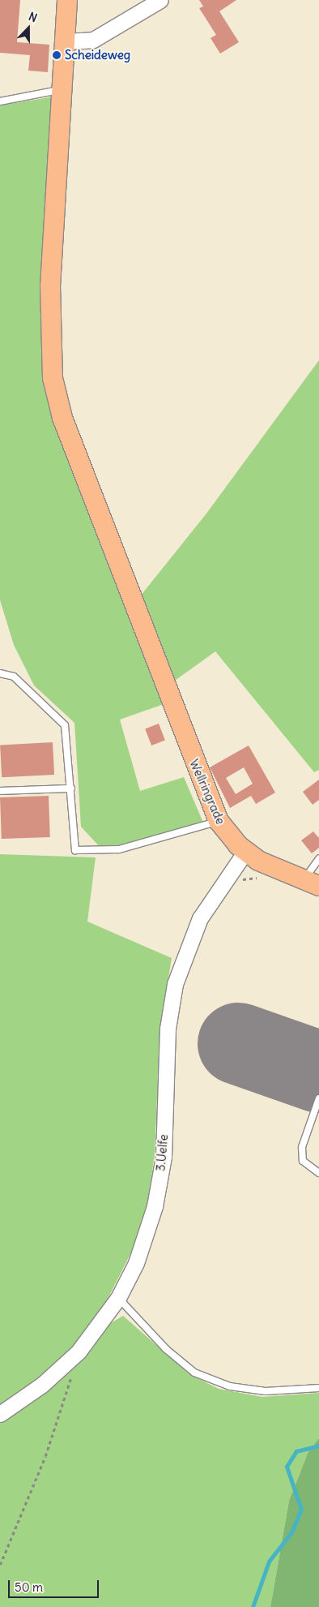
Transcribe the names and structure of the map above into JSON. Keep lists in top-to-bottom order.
{
  "streets": {
    "main road": ["Wellringrade"],
    "street": ["3.Uelfe"]
  },
  "crossings": [
    ["Wellringrade", "3.Uelfe"]
  ],
  "places": ["Scheideweg"],
  "scale_bar": "50 m",
  "north": "top"
}
